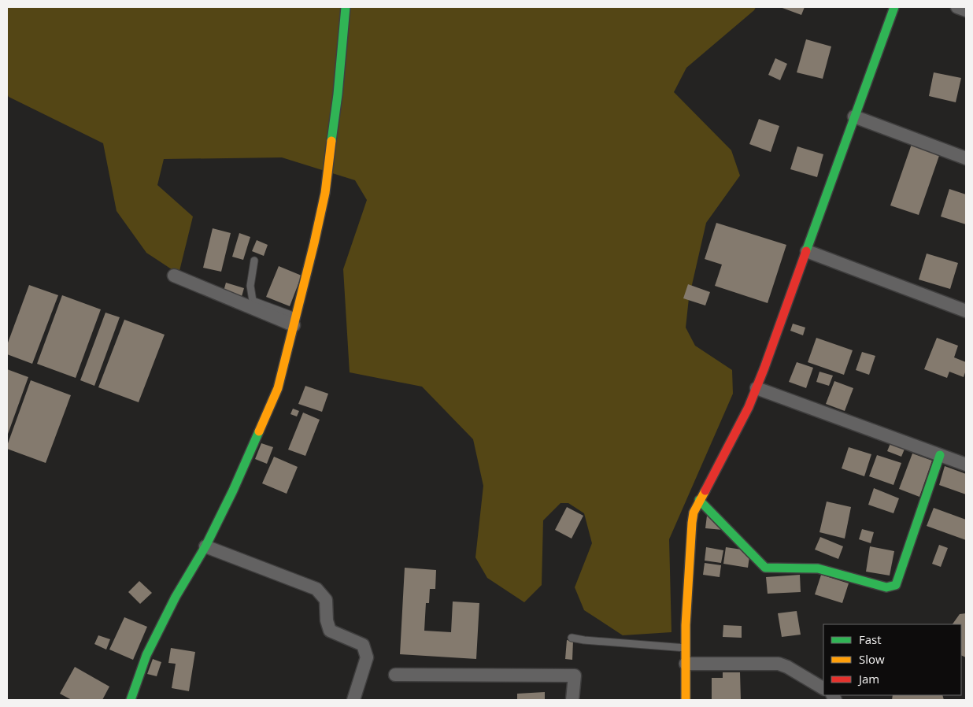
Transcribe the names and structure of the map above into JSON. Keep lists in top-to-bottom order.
{
  "legend": ["Fast", "Slow", "Jam"]
}
